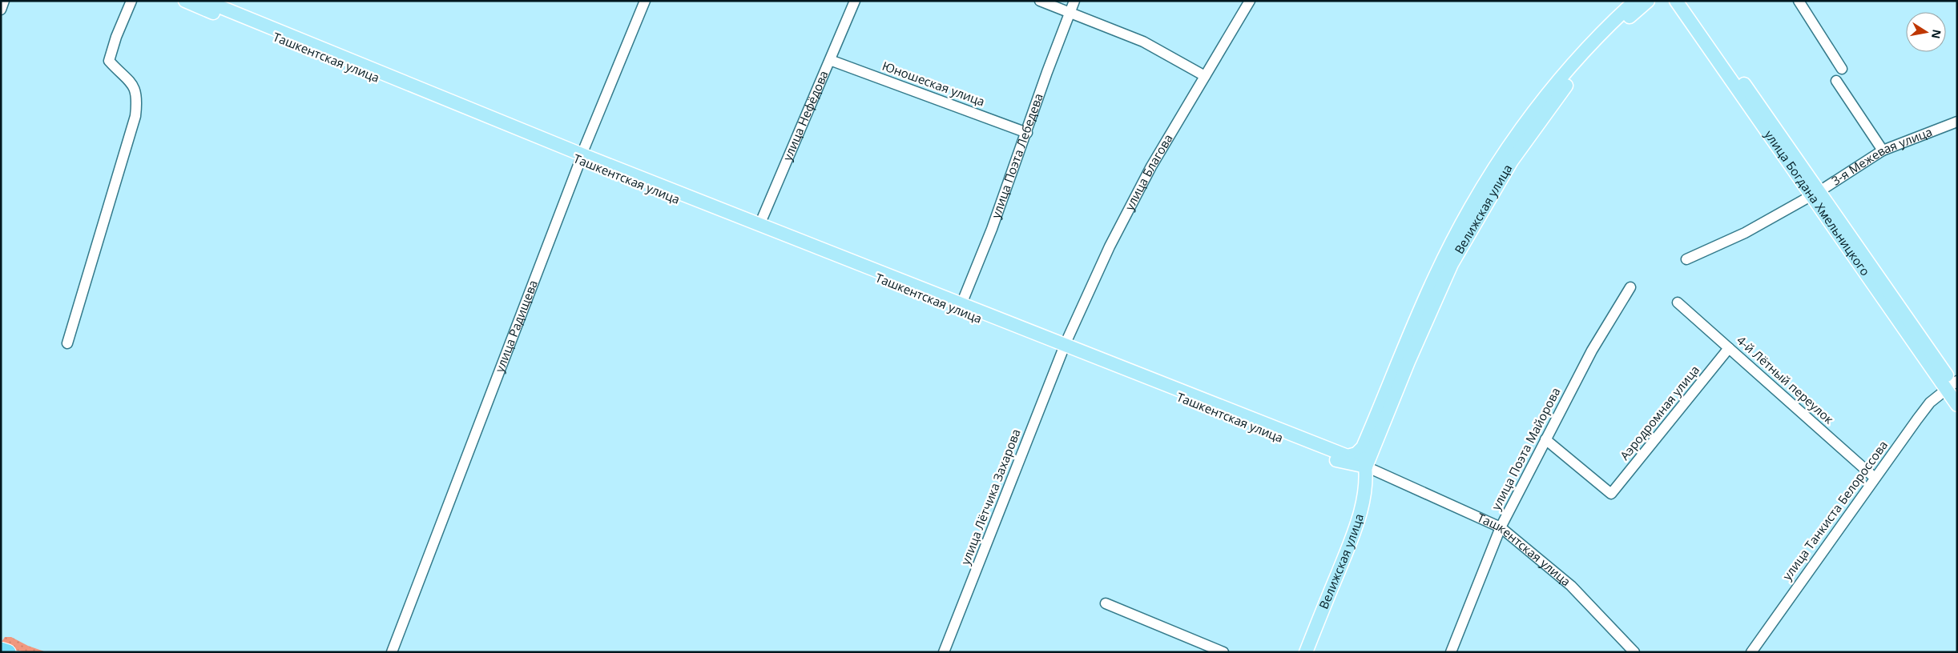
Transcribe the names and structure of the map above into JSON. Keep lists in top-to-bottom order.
{
  "streets": {
    "main road": ["Ташкентская улица", "улица Богдана Хмельницкого", "Велижская улица"],
    "street": [
      "Юношеская улица",
      "улица Нефёдова",
      "улица Поэта Лебедева",
      "3-я Межевая улица",
      "улица Благова",
      "улица Радищева",
      "4-й Лётный переулок",
      "Аэродромная улица",
      "улица Поэта Майорова",
      "улица Лётчика Захарова",
      "улица Танкиста Белороссова"
    ]
  },
  "crossings": [
    ["Ташкентская улица", "улица Нефёдова"],
    ["Ташкентская улица", "улица Поэта Лебедева"],
    ["Ташкентская улица", "улица Благова"],
    ["Ташкентская улица", "Велижская улица"],
    ["Ташкентская улица", "улица Радищева"],
    ["Ташкентская улица", "улица Поэта Майорова"],
    ["Ташкентская улица", "улица Лётчика Захарова"],
    ["Юношеская улица", "улица Нефёдова"],
    ["Юношеская улица", "улица Поэта Лебедева"],
    ["3-я Межевая улица", "улица Богдана Хмельницкого"],
    ["улица Благова", "улица Лётчика Захарова"],
    ["улица Богдана Хмельницкого", "улица Танкиста Белороссова"],
    ["4-й Лётный переулок", "Аэродромная улица"],
    ["4-й Лётный переулок", "улица Танкиста Белороссова"],
    ["Аэродромная улица", "улица Поэта Майорова"]
  ],
  "north": "right"
}
